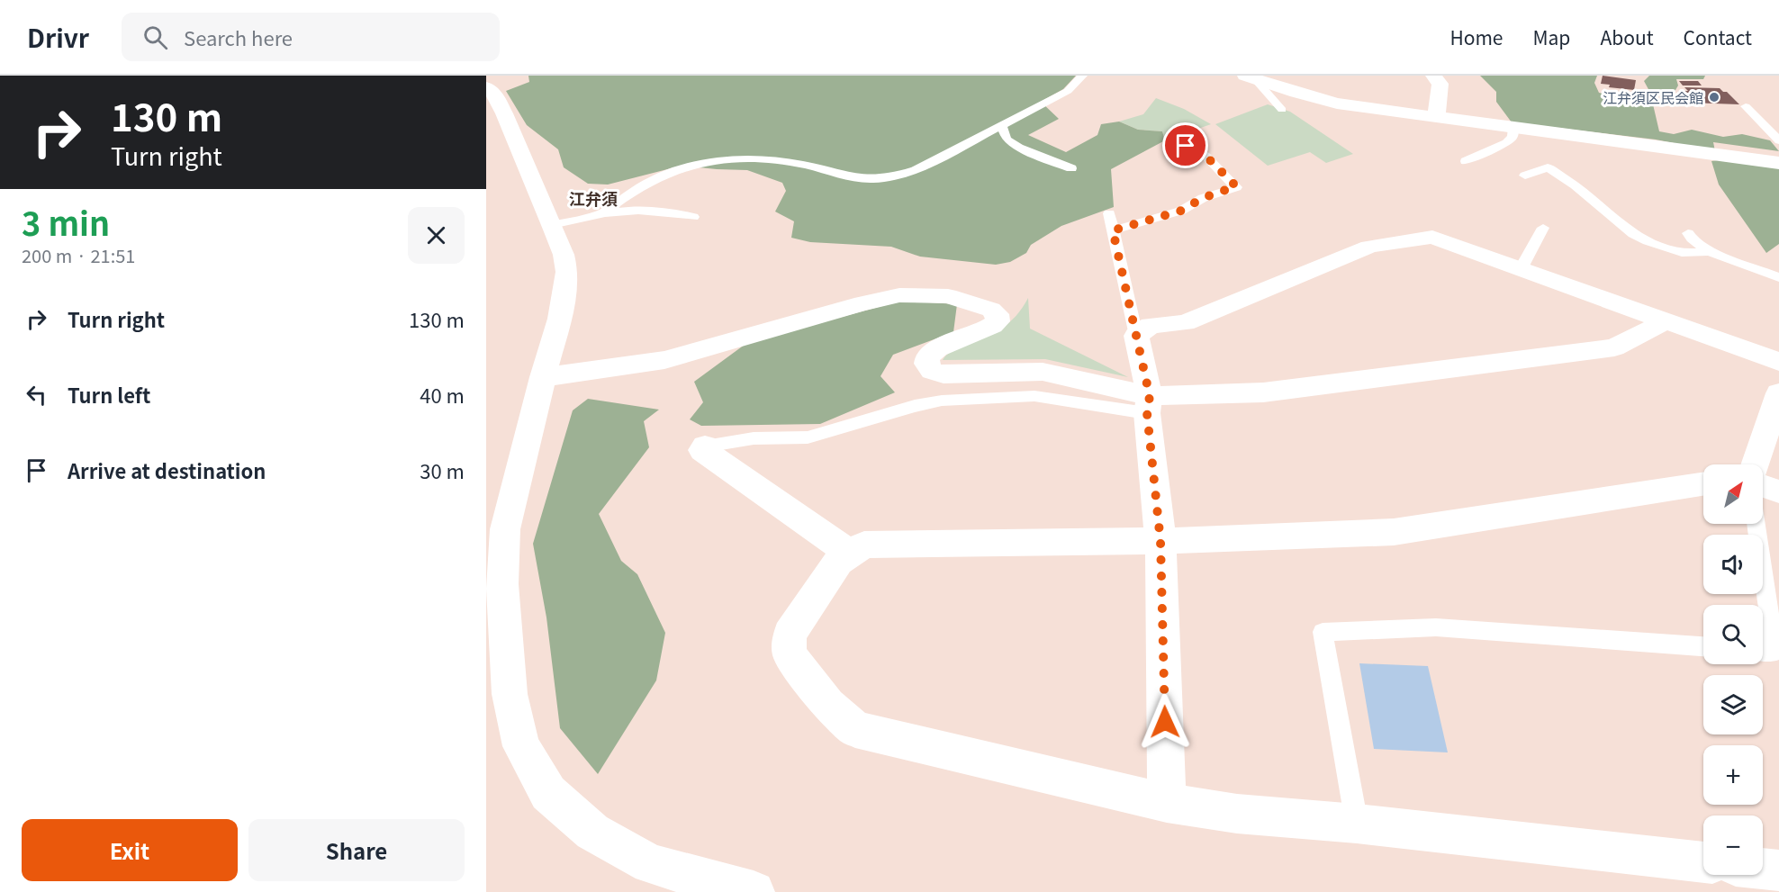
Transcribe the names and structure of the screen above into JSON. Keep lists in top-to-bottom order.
{
  "districts": ["江弁須"],
  "places": ["江弁須区民会館"],
  "north": "top right",
  "page": {
    "header": "Drivr",
    "search": "Search here",
    "nav": [
      "Home",
      "Map",
      "About",
      "Contact"
    ],
    "turn": ["130 m", "Turn right"],
    "heading": ["3 min", "200 m · 21:51"],
    "list": [
      {
        "name": "Turn right",
        "value": "130 m"
      },
      {
        "name": "Turn left",
        "value": "40 m"
      },
      {
        "name": "Arrive at destination",
        "value": "30 m"
      }
    ],
    "map_buttons": ["+", "−"],
    "buttons": ["Exit", "Share"]
  }
}
